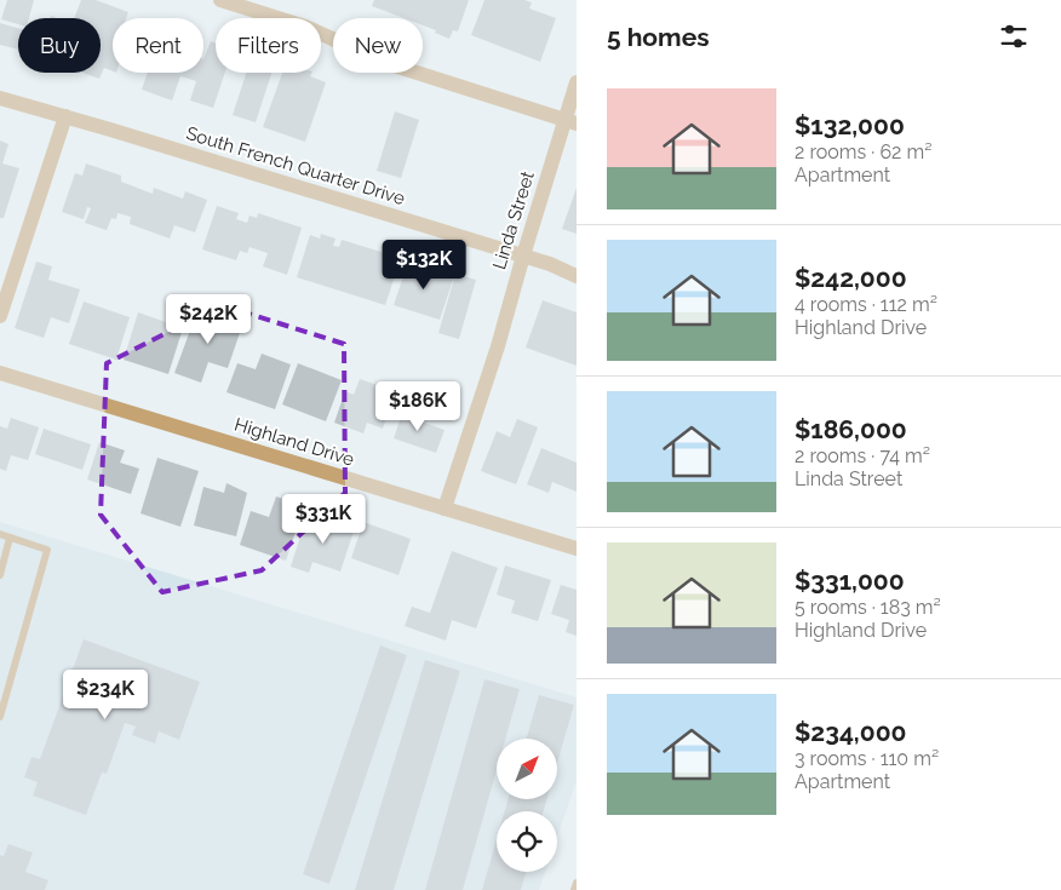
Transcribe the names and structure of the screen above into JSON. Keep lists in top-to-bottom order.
{
  "streets": {
    "street": ["South French Quarter Drive", "Linda Street", "Highland Drive"]
  },
  "crossings": [
    ["South French Quarter Drive", "Linda Street"],
    ["Linda Street", "Highland Drive"]
  ],
  "north": "top right",
  "page": {
    "heading": "5 homes",
    "chip": [
      "Buy",
      "Rent",
      "Filters",
      "New"
    ],
    "list": [
      {
        "name": "$132,000",
        "note": "2 rooms · 62 m² · Apartment"
      },
      {
        "name": "$242,000",
        "note": "4 rooms · 112 m² · Highland Drive"
      },
      {
        "name": "$186,000",
        "note": "2 rooms · 74 m² · Linda Street"
      },
      {
        "name": "$331,000",
        "note": "5 rooms · 183 m² · Highland Drive"
      },
      {
        "name": "$234,000",
        "note": "3 rooms · 110 m² · Apartment"
      }
    ],
    "price": [
      "$132K",
      "$242K",
      "$186K",
      "$331K",
      "$234K"
    ]
  }
}
